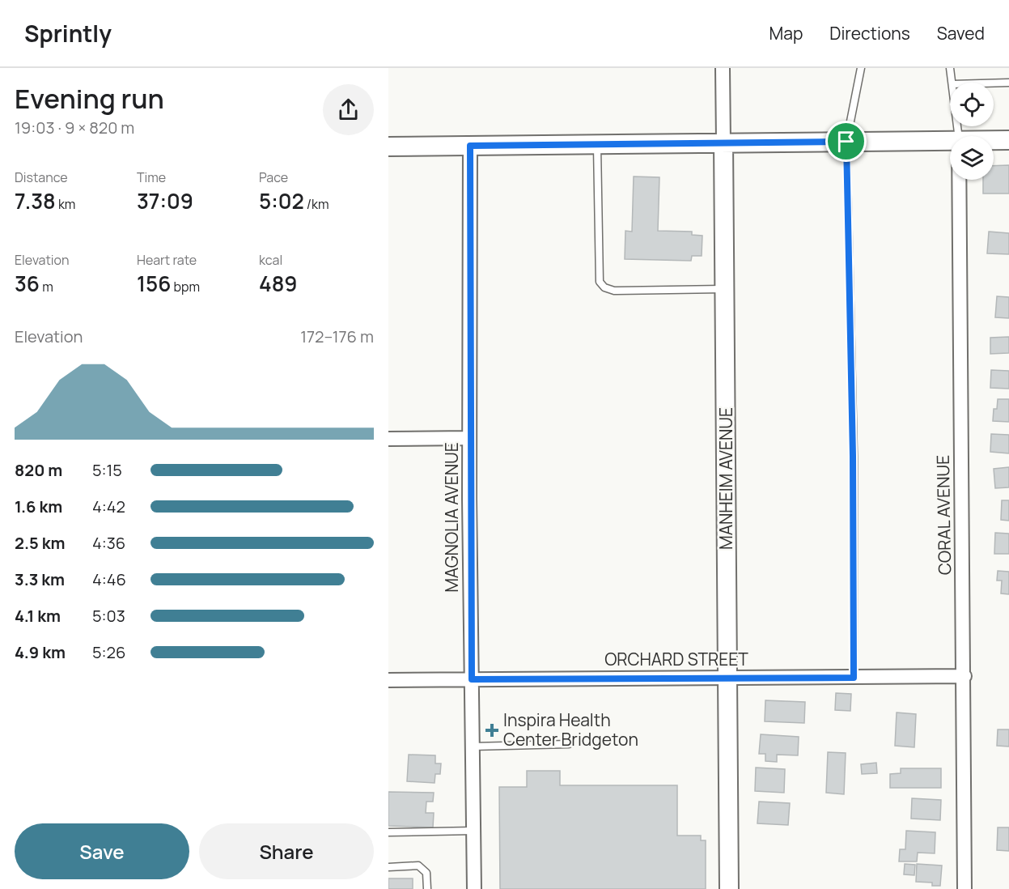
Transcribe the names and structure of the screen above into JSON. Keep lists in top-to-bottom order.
{
  "streets": {
    "street": [
      "MANHEIM AVENUE",
      "CORAL AVENUE",
      "MAGNOLIA AVENUE",
      "ORCHARD STREET"
    ]
  },
  "crossings": [
    ["MANHEIM AVENUE", "ORCHARD STREET"],
    ["CORAL AVENUE", "ORCHARD STREET"],
    ["MAGNOLIA AVENUE", "ORCHARD STREET"]
  ],
  "places": {
    "health": ["Inspira Health Center Bridgeton"]
  },
  "page": {
    "header": "Sprintly",
    "nav": ["Map", "Directions", "Saved"],
    "heading": ["Evening run", "19:03 · 9 × 820 m"],
    "stats": [
      ["Distance", "7.38 km"],
      ["Time", "37:09"],
      ["Pace", "5:02 /km"],
      ["Elevation", "36 m"],
      ["Heart rate", "156 bpm"],
      ["kcal", "489"]
    ],
    "chart": ["Elevation", "172–176 m"],
    "list": [
      {
        "name": "820 m",
        "note": "5:15"
      },
      {
        "name": "1.6 km",
        "note": "4:42"
      },
      {
        "name": "2.5 km",
        "note": "4:36"
      },
      {
        "name": "3.3 km",
        "note": "4:46"
      },
      {
        "name": "4.1 km",
        "note": "5:03"
      },
      {
        "name": "4.9 km",
        "note": "5:26"
      }
    ],
    "buttons": ["Save", "Share"]
  }
}
